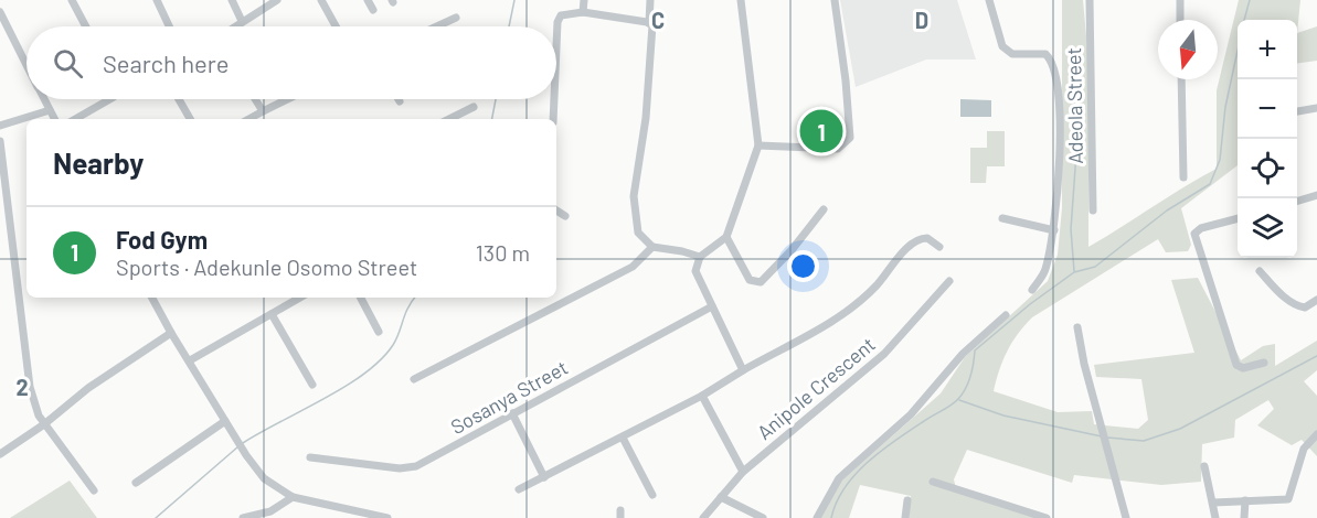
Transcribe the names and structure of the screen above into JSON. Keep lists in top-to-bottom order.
{
  "streets": {
    "street": ["Adeola Street", "Anipole Crescent", "Sosanya Street"]
  },
  "north": "bottom",
  "page": {
    "map_buttons": ["+", "−"],
    "search": "Search here",
    "pins": "1",
    "heading": "Nearby",
    "list": [
      {
        "mark": "1",
        "name": "Fod Gym",
        "note": "Sports · Adekunle Osomo Street",
        "value": "130 m"
      }
    ]
  },
  "grid": {
    "columns": ["C", "D"],
    "rows": ["2"]
  }
}
